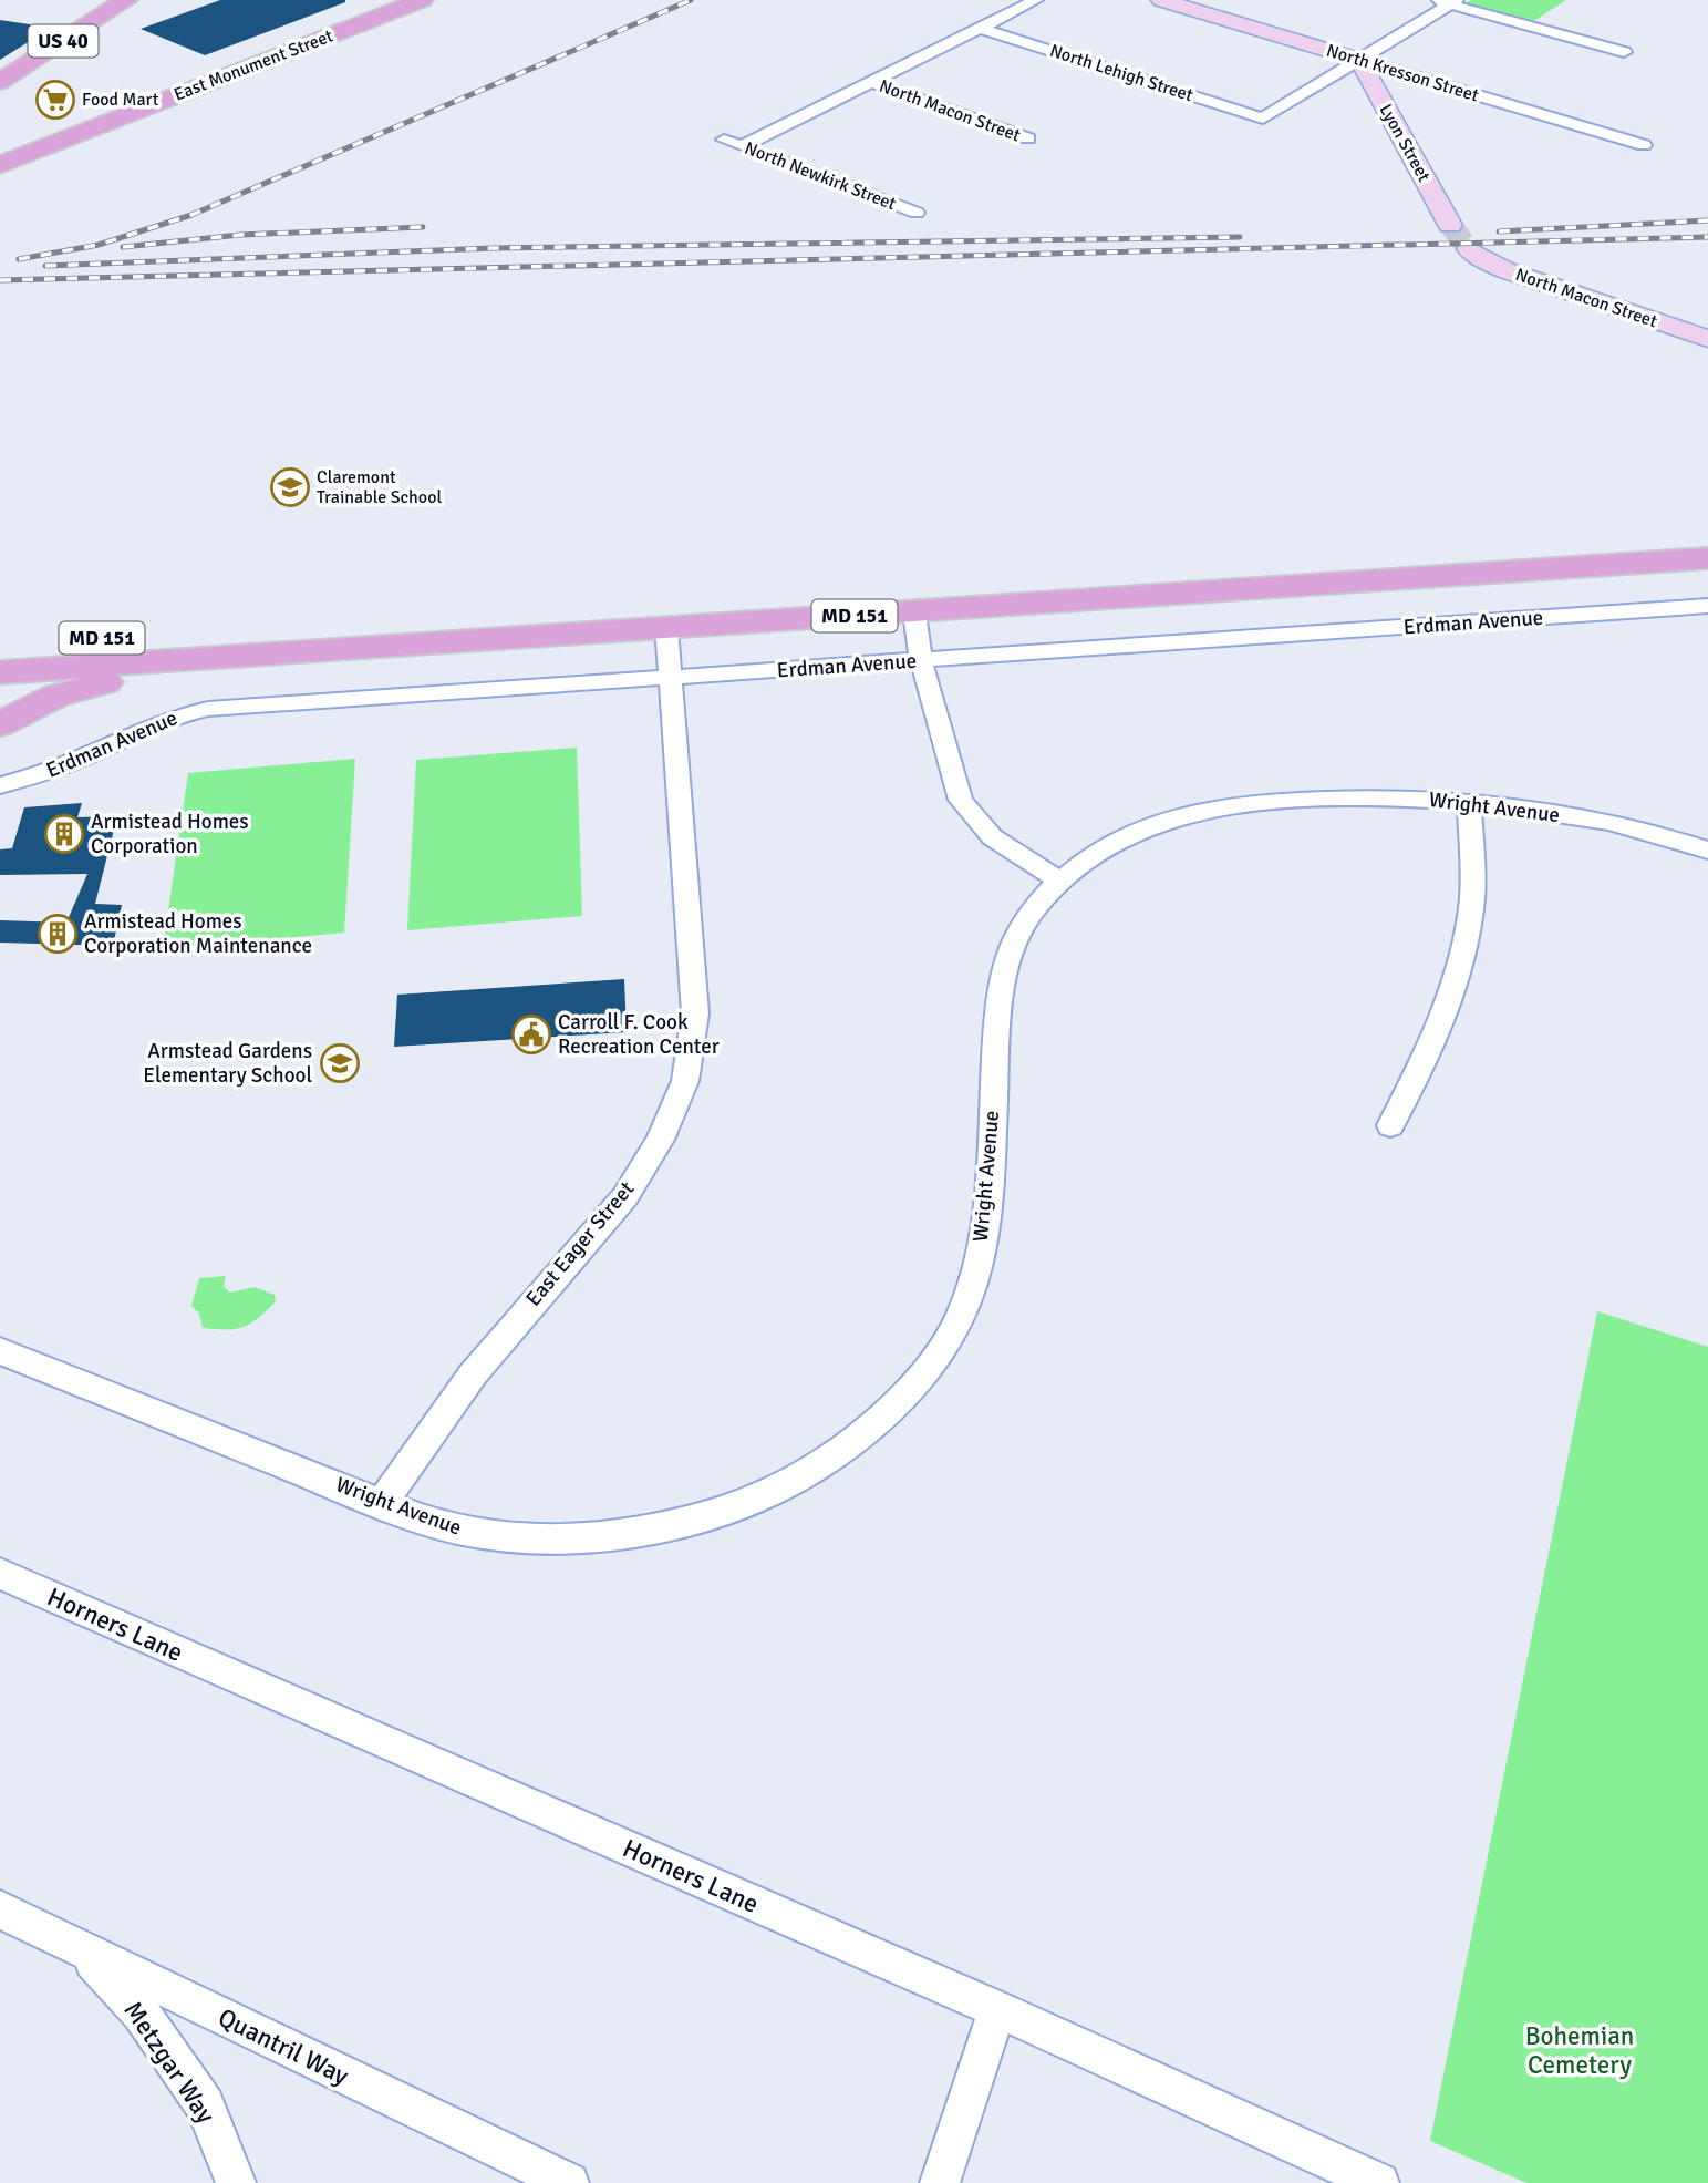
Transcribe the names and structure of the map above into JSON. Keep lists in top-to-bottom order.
{
  "streets": {
    "main road": ["US 40", "East Monument Street", "MD 151"],
    "street": [
      "North Lehigh Street",
      "North Kresson Street",
      "North Macon Street",
      "Lyon Street",
      "North Newkirk Street",
      "Erdman Avenue",
      "Wright Avenue",
      "East Eager Street",
      "Horners Lane",
      "Quantril Way",
      "Metzgar Way"
    ]
  },
  "crossings": [
    ["North Lehigh Street", "North Kresson Street"],
    ["North Lehigh Street", "Lyon Street"],
    ["North Kresson Street", "Lyon Street"],
    ["MD 151", "East Eager Street"],
    ["Erdman Avenue", "East Eager Street"],
    ["Wright Avenue", "East Eager Street"],
    ["Quantril Way", "Metzgar Way"]
  ],
  "parks": ["Bohemian Cemetery"],
  "places": {
    "supermarket": ["Food Mart"],
    "school or university": ["Claremont Trainable School", "Armstead Gardens Elementary School"],
    "building": ["Armistead Homes Corporation", "Armistead Homes Corporation Maintenance"],
    "public building": ["Carroll F. Cook Recreation Center"]
  }
}
